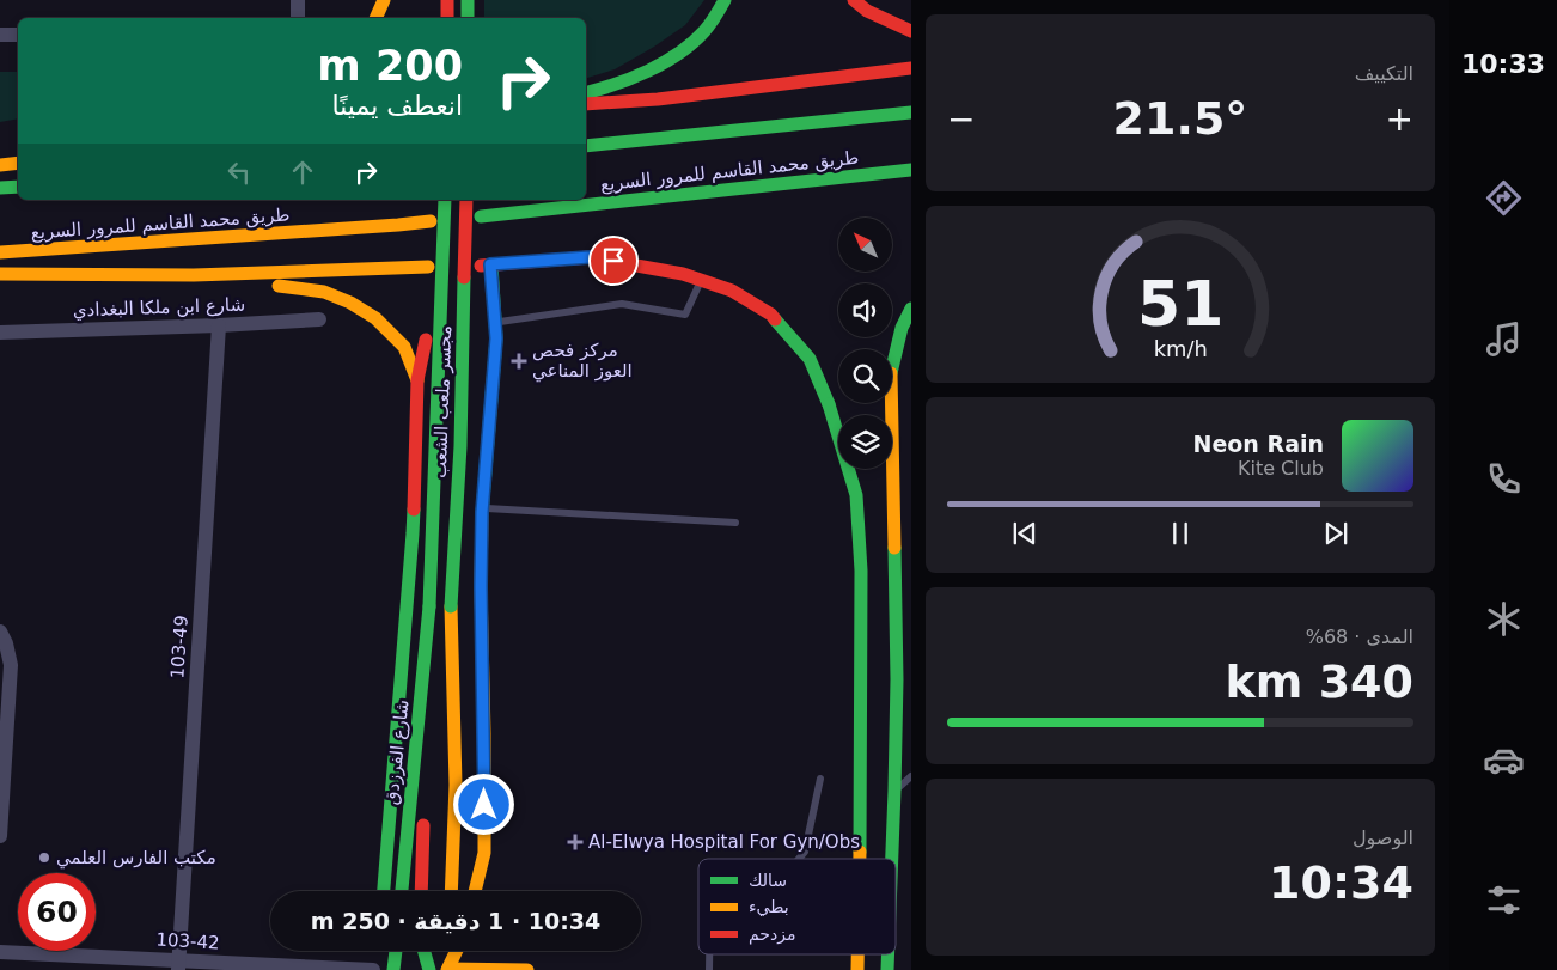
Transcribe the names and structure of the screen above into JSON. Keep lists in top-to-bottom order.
{
  "streets": {
    "main road": ["طريق محمد القاسم للمرور السريع", "مجسر ملعب الشعب", "شارع الفرزدق"],
    "street": ["شارع ابن ملكا البغدادي", "103-49", "103-42"]
  },
  "crossings": [
    ["شارع ابن ملكا البغدادي", "103-49"],
    ["مجسر ملعب الشعب", "شارع الفرزدق"],
    ["103-49", "103-42"]
  ],
  "places": {
    "health": ["مركز فحص العوز المناعي", "Al-Elwya Hospital For Gyn/Obs"],
    "other": ["مكتب الفارس العلمي"]
  },
  "legend": ["سالك", "بطيء", "مزدحم"],
  "north": "top left",
  "page": {
    "tabs": "10:33",
    "tile": [
      "التكييف",
      ["المدى · 68%", "340 km"],
      ["الوصول", "10:34"]
    ],
    "turn": ["200 m", "انعطف يمينًا"],
    "heat": ["−", "21.5°", "+"],
    "song": ["Neon Rain", "Kite Club"],
    "limit": "60",
    "trip": "10:34 · 1 دقيقة · 250 m",
    "gauge": ["51", "km/h"]
  }
}
